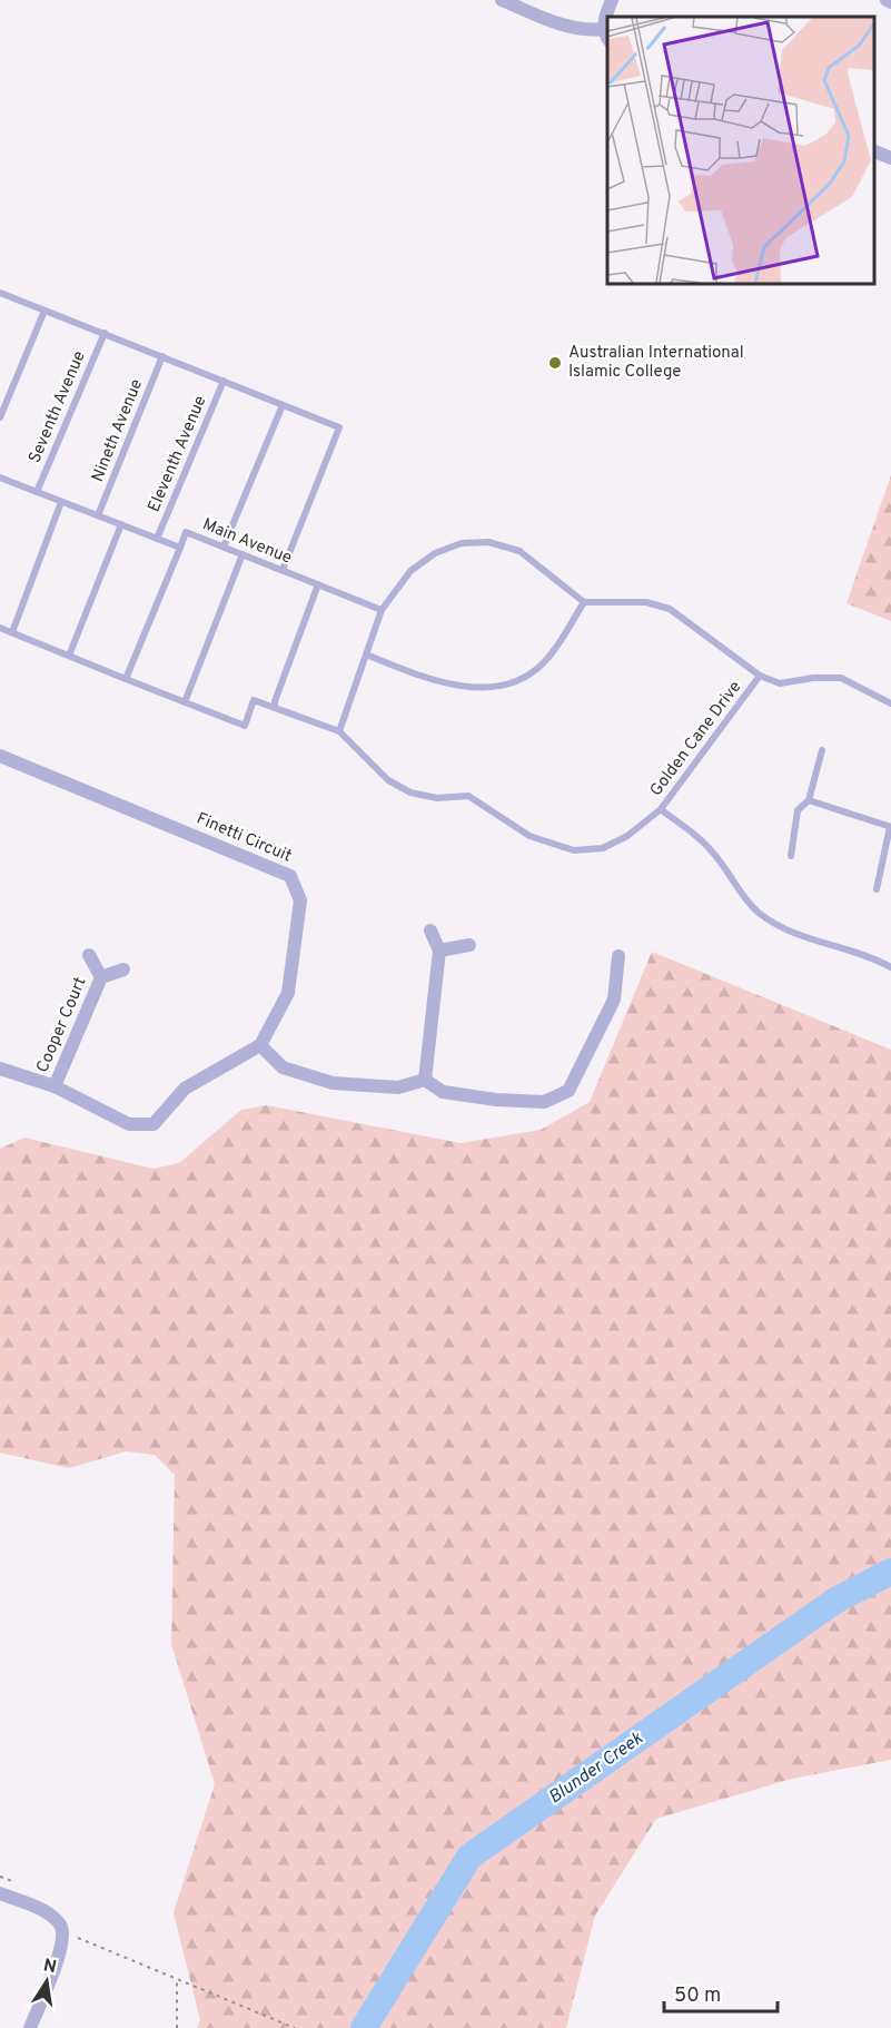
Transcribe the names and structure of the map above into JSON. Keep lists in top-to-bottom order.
{
  "streets": {
    "street": ["Finetti Circuit", "Cooper Court"],
    "lane": [
      "Seventh Avenue",
      "Nineth Avenue",
      "Eleventh Avenue",
      "Main Avenue",
      "Golden Cane Drive"
    ]
  },
  "crossings": [
    ["Seventh Avenue", "Main Avenue"],
    ["Nineth Avenue", "Main Avenue"],
    ["Eleventh Avenue", "Main Avenue"]
  ],
  "water": ["Blunder Creek"],
  "places": ["Australian International Islamic College"],
  "scale_bar": "50 m",
  "north": "top"
}
